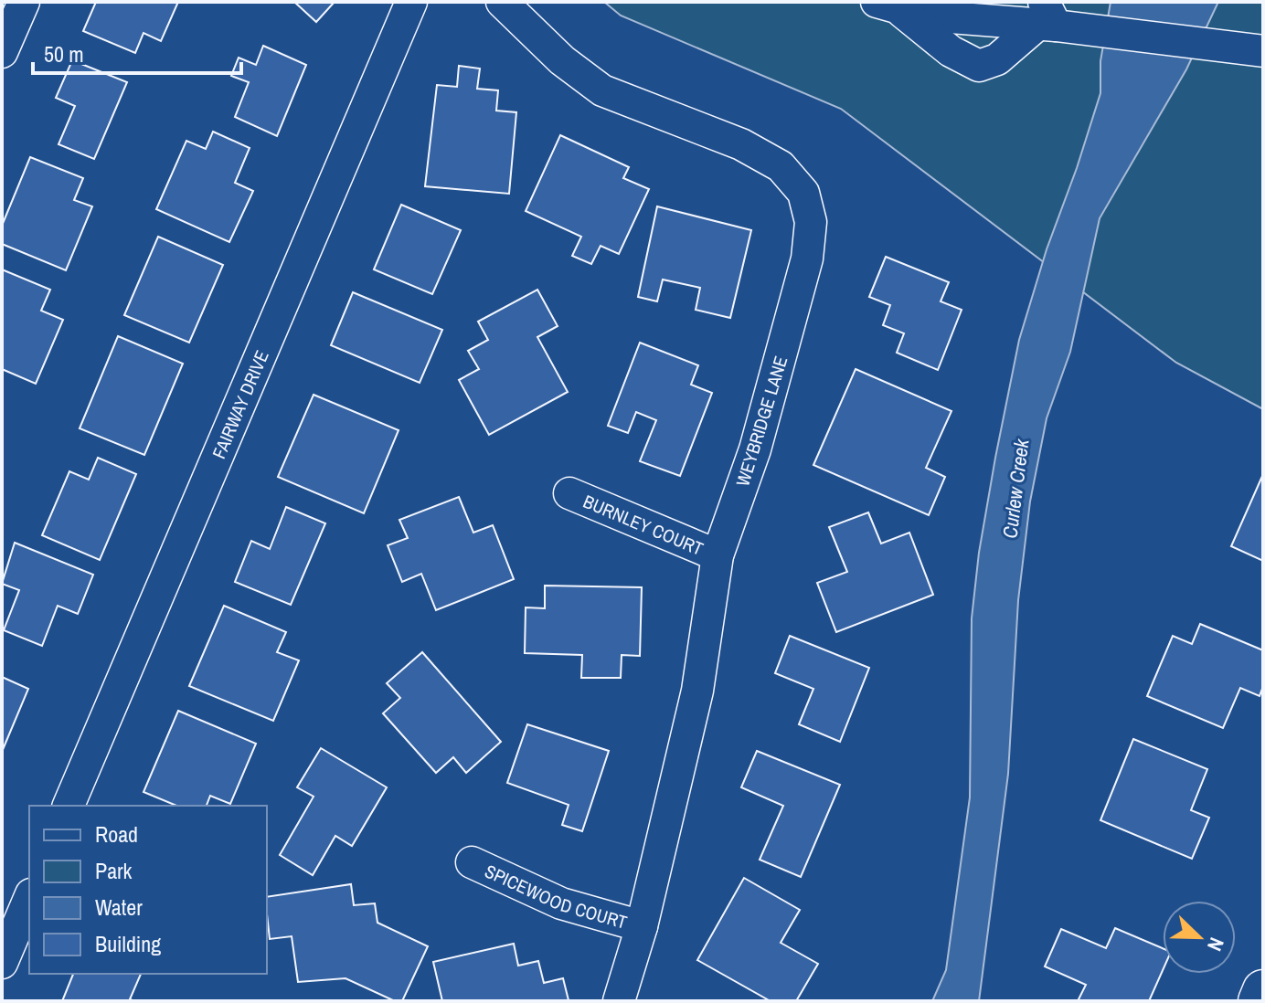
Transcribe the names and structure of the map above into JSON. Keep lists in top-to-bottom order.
{
  "streets": {
    "street": [
      "FAIRWAY DRIVE",
      "WEYBRIDGE LANE",
      "BURNLEY COURT",
      "SPICEWOOD COURT"
    ]
  },
  "crossings": [
    ["WEYBRIDGE LANE", "BURNLEY COURT"],
    ["WEYBRIDGE LANE", "SPICEWOOD COURT"]
  ],
  "water": ["Curlew Creek"],
  "legend": [
    "Road",
    "Park",
    "Water",
    "Building"
  ],
  "scale_bar": "50 m",
  "north": "bottom right"
}
